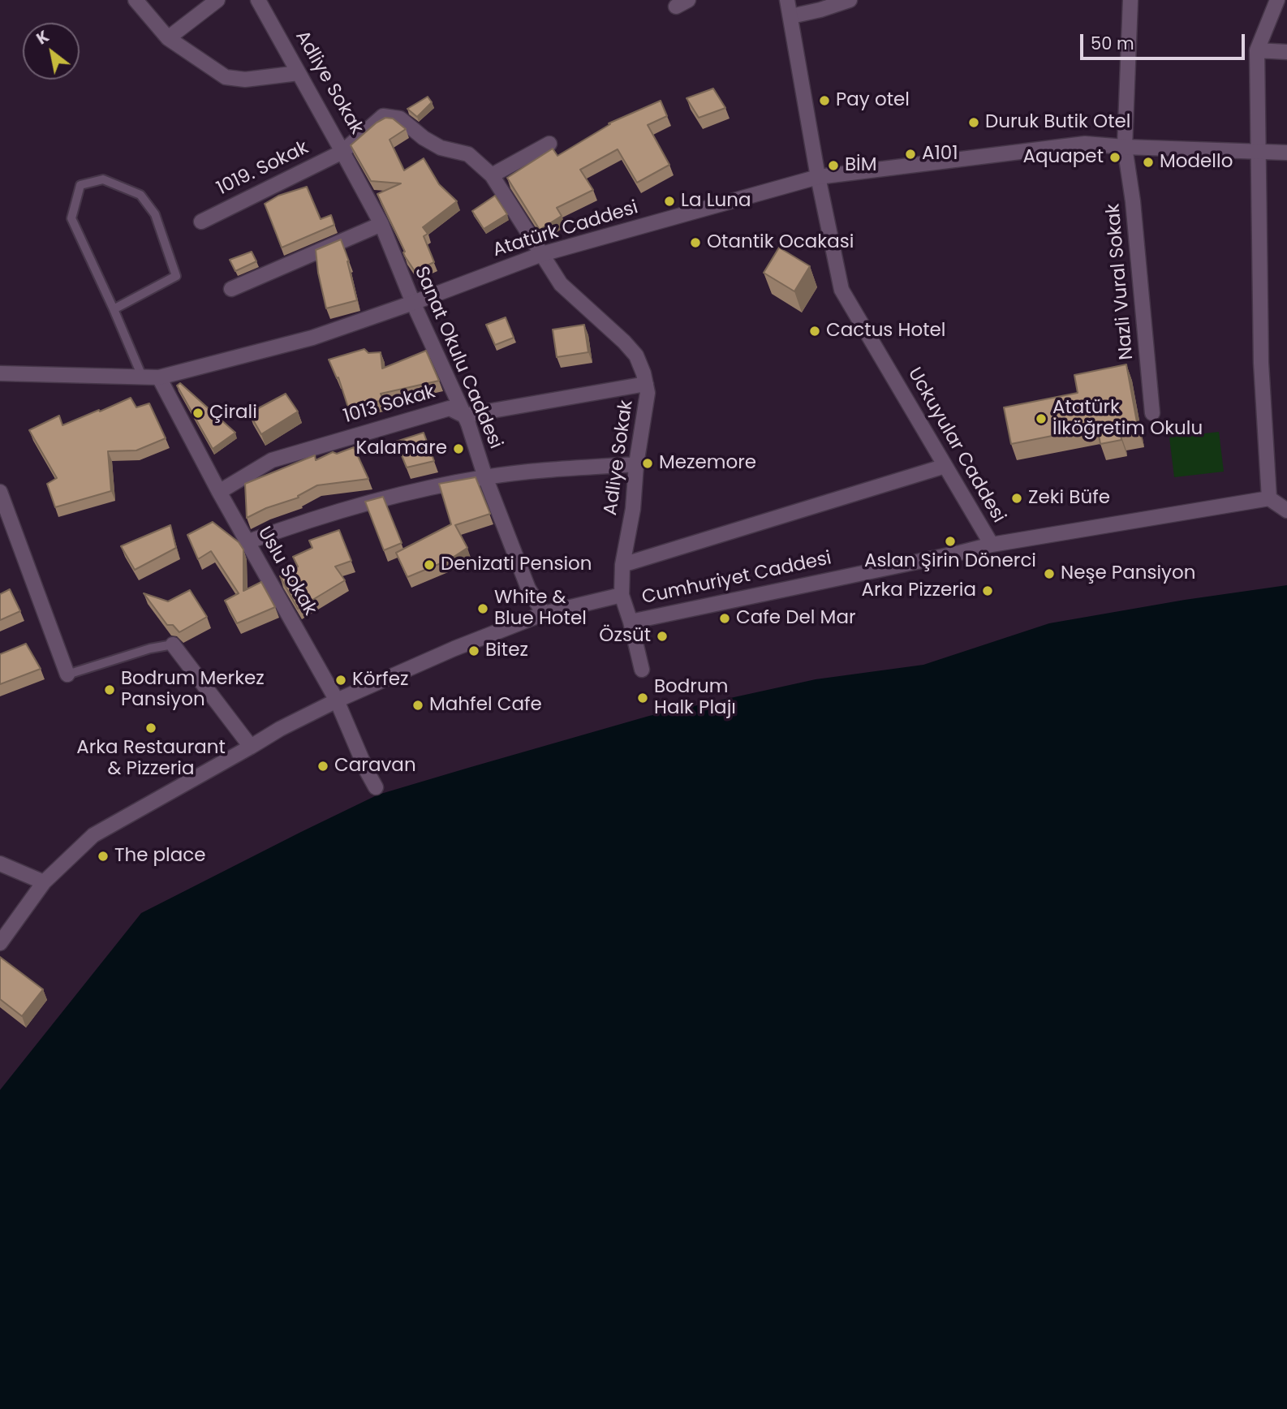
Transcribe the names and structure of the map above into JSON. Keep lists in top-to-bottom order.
{
  "streets": {
    "street": [
      "Adliye Sokak",
      "1019. Sokak",
      "Atatürk Caddesi",
      "Nazli Vural Sokak",
      "Sanat Okulu Caddesi",
      "1013 Sokak",
      "Uckuyular Caddesi",
      "Uslu Sokak",
      "Cumhuriyet Caddesi"
    ]
  },
  "crossings": [
    ["Adliye Sokak", "1019. Sokak"],
    ["Adliye Sokak", "Atatürk Caddesi"],
    ["Adliye Sokak", "Sanat Okulu Caddesi"],
    ["Adliye Sokak", "1013 Sokak"],
    ["Adliye Sokak", "Cumhuriyet Caddesi"],
    ["1019. Sokak", "Sanat Okulu Caddesi"],
    ["Atatürk Caddesi", "Nazli Vural Sokak"],
    ["Atatürk Caddesi", "Sanat Okulu Caddesi"],
    ["Atatürk Caddesi", "Uckuyular Caddesi"],
    ["Atatürk Caddesi", "Uslu Sokak"],
    ["Sanat Okulu Caddesi", "1013 Sokak"],
    ["Sanat Okulu Caddesi", "Cumhuriyet Caddesi"],
    ["1013 Sokak", "Uslu Sokak"],
    ["Uckuyular Caddesi", "Cumhuriyet Caddesi"],
    ["Uslu Sokak", "Cumhuriyet Caddesi"]
  ],
  "places": [
    "Pay otel",
    "Duruk Butik Otel",
    "A101",
    "Aquapet",
    "Modello",
    "BİM",
    "La Luna",
    "Otantik Ocakasi",
    "Cactus Hotel",
    "Çirali",
    "Atatürk İlköğretim Okulu",
    "Kalamare",
    "Mezemore",
    "Zeki Büfe",
    "Aslan Şirin Dönerci",
    "Denizati Pension",
    "Neşe Pansiyon",
    "Arka Pizzeria",
    "White & Blue Hotel",
    "Cafe Del Mar",
    "Özsüt",
    "Bitez",
    "Körfez",
    "Bodrum Merkez Pansiyon",
    "Bodrum Halk Plajı",
    "Mahfel Cafe",
    "Arka Restaurant & Pizzeria",
    "Caravan",
    "The place"
  ],
  "scale_bar": "50 m",
  "north": "top left"
}
